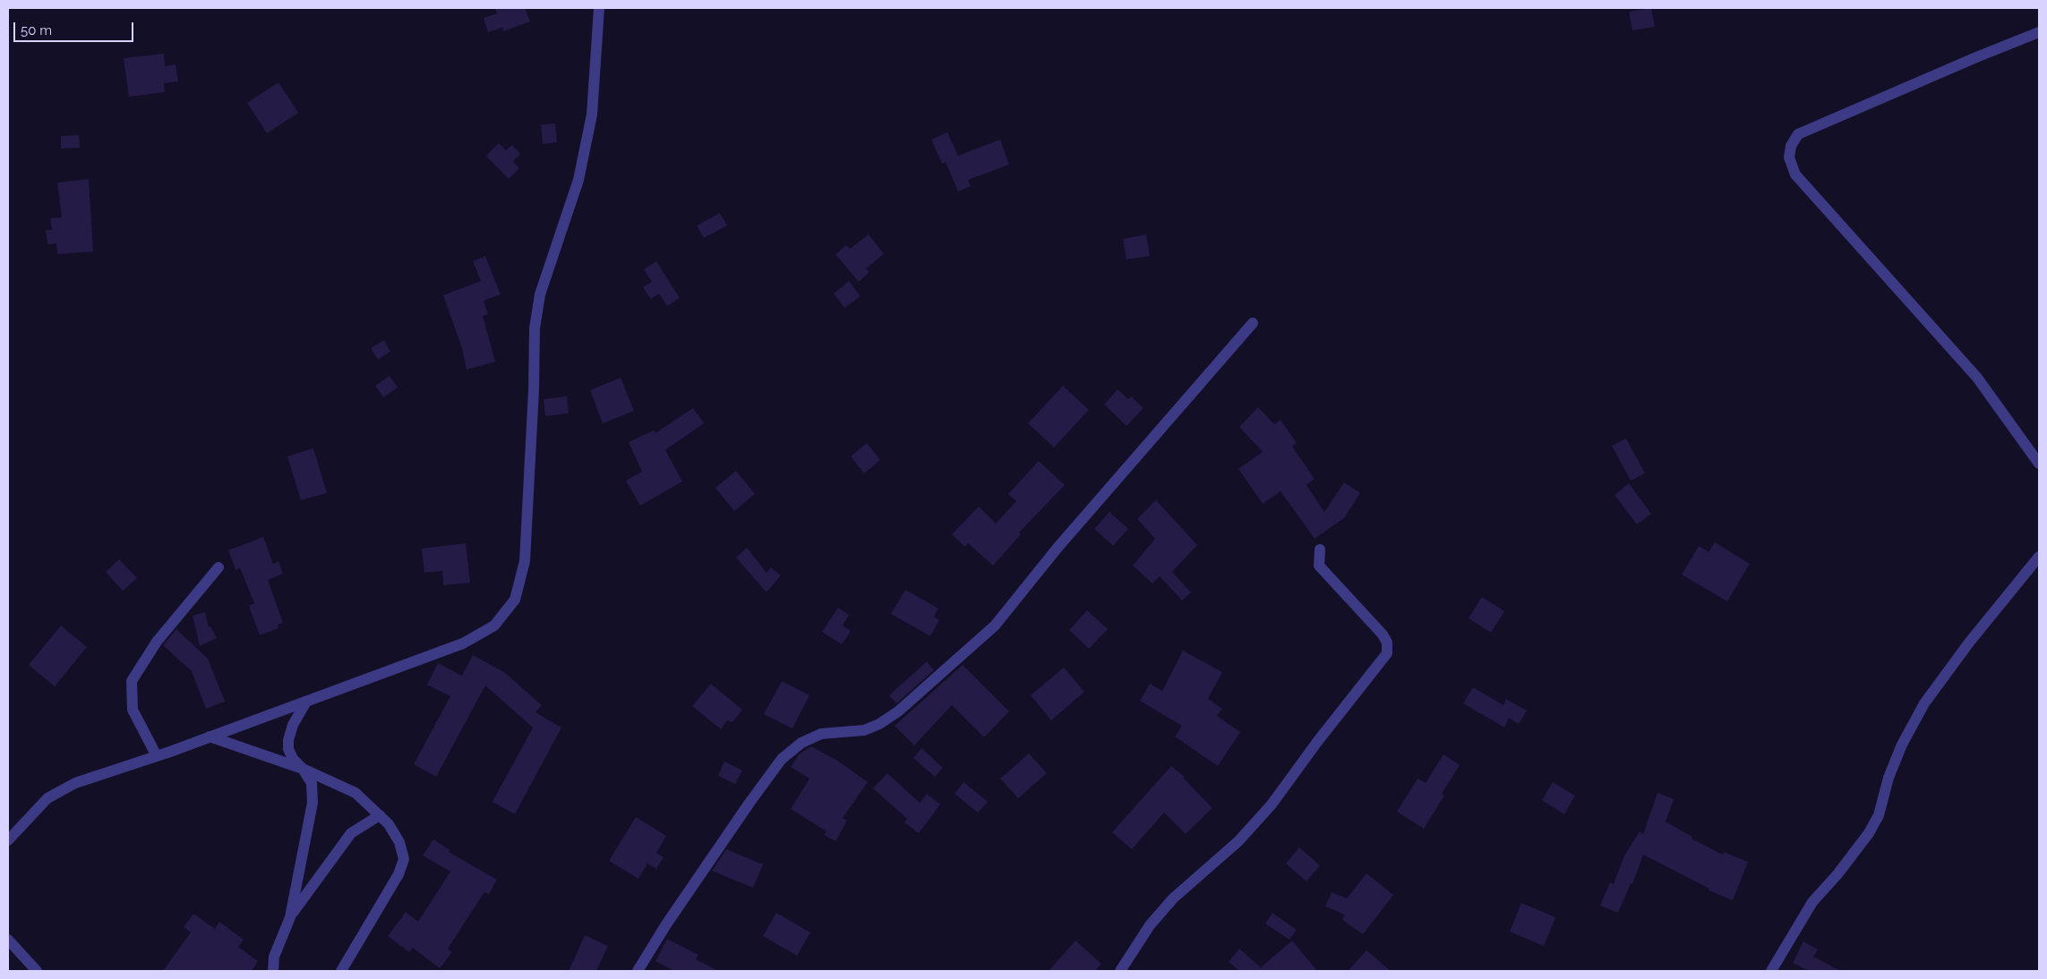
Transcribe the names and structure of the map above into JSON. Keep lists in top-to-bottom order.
{
  "scale_bar": "50 m"
}
